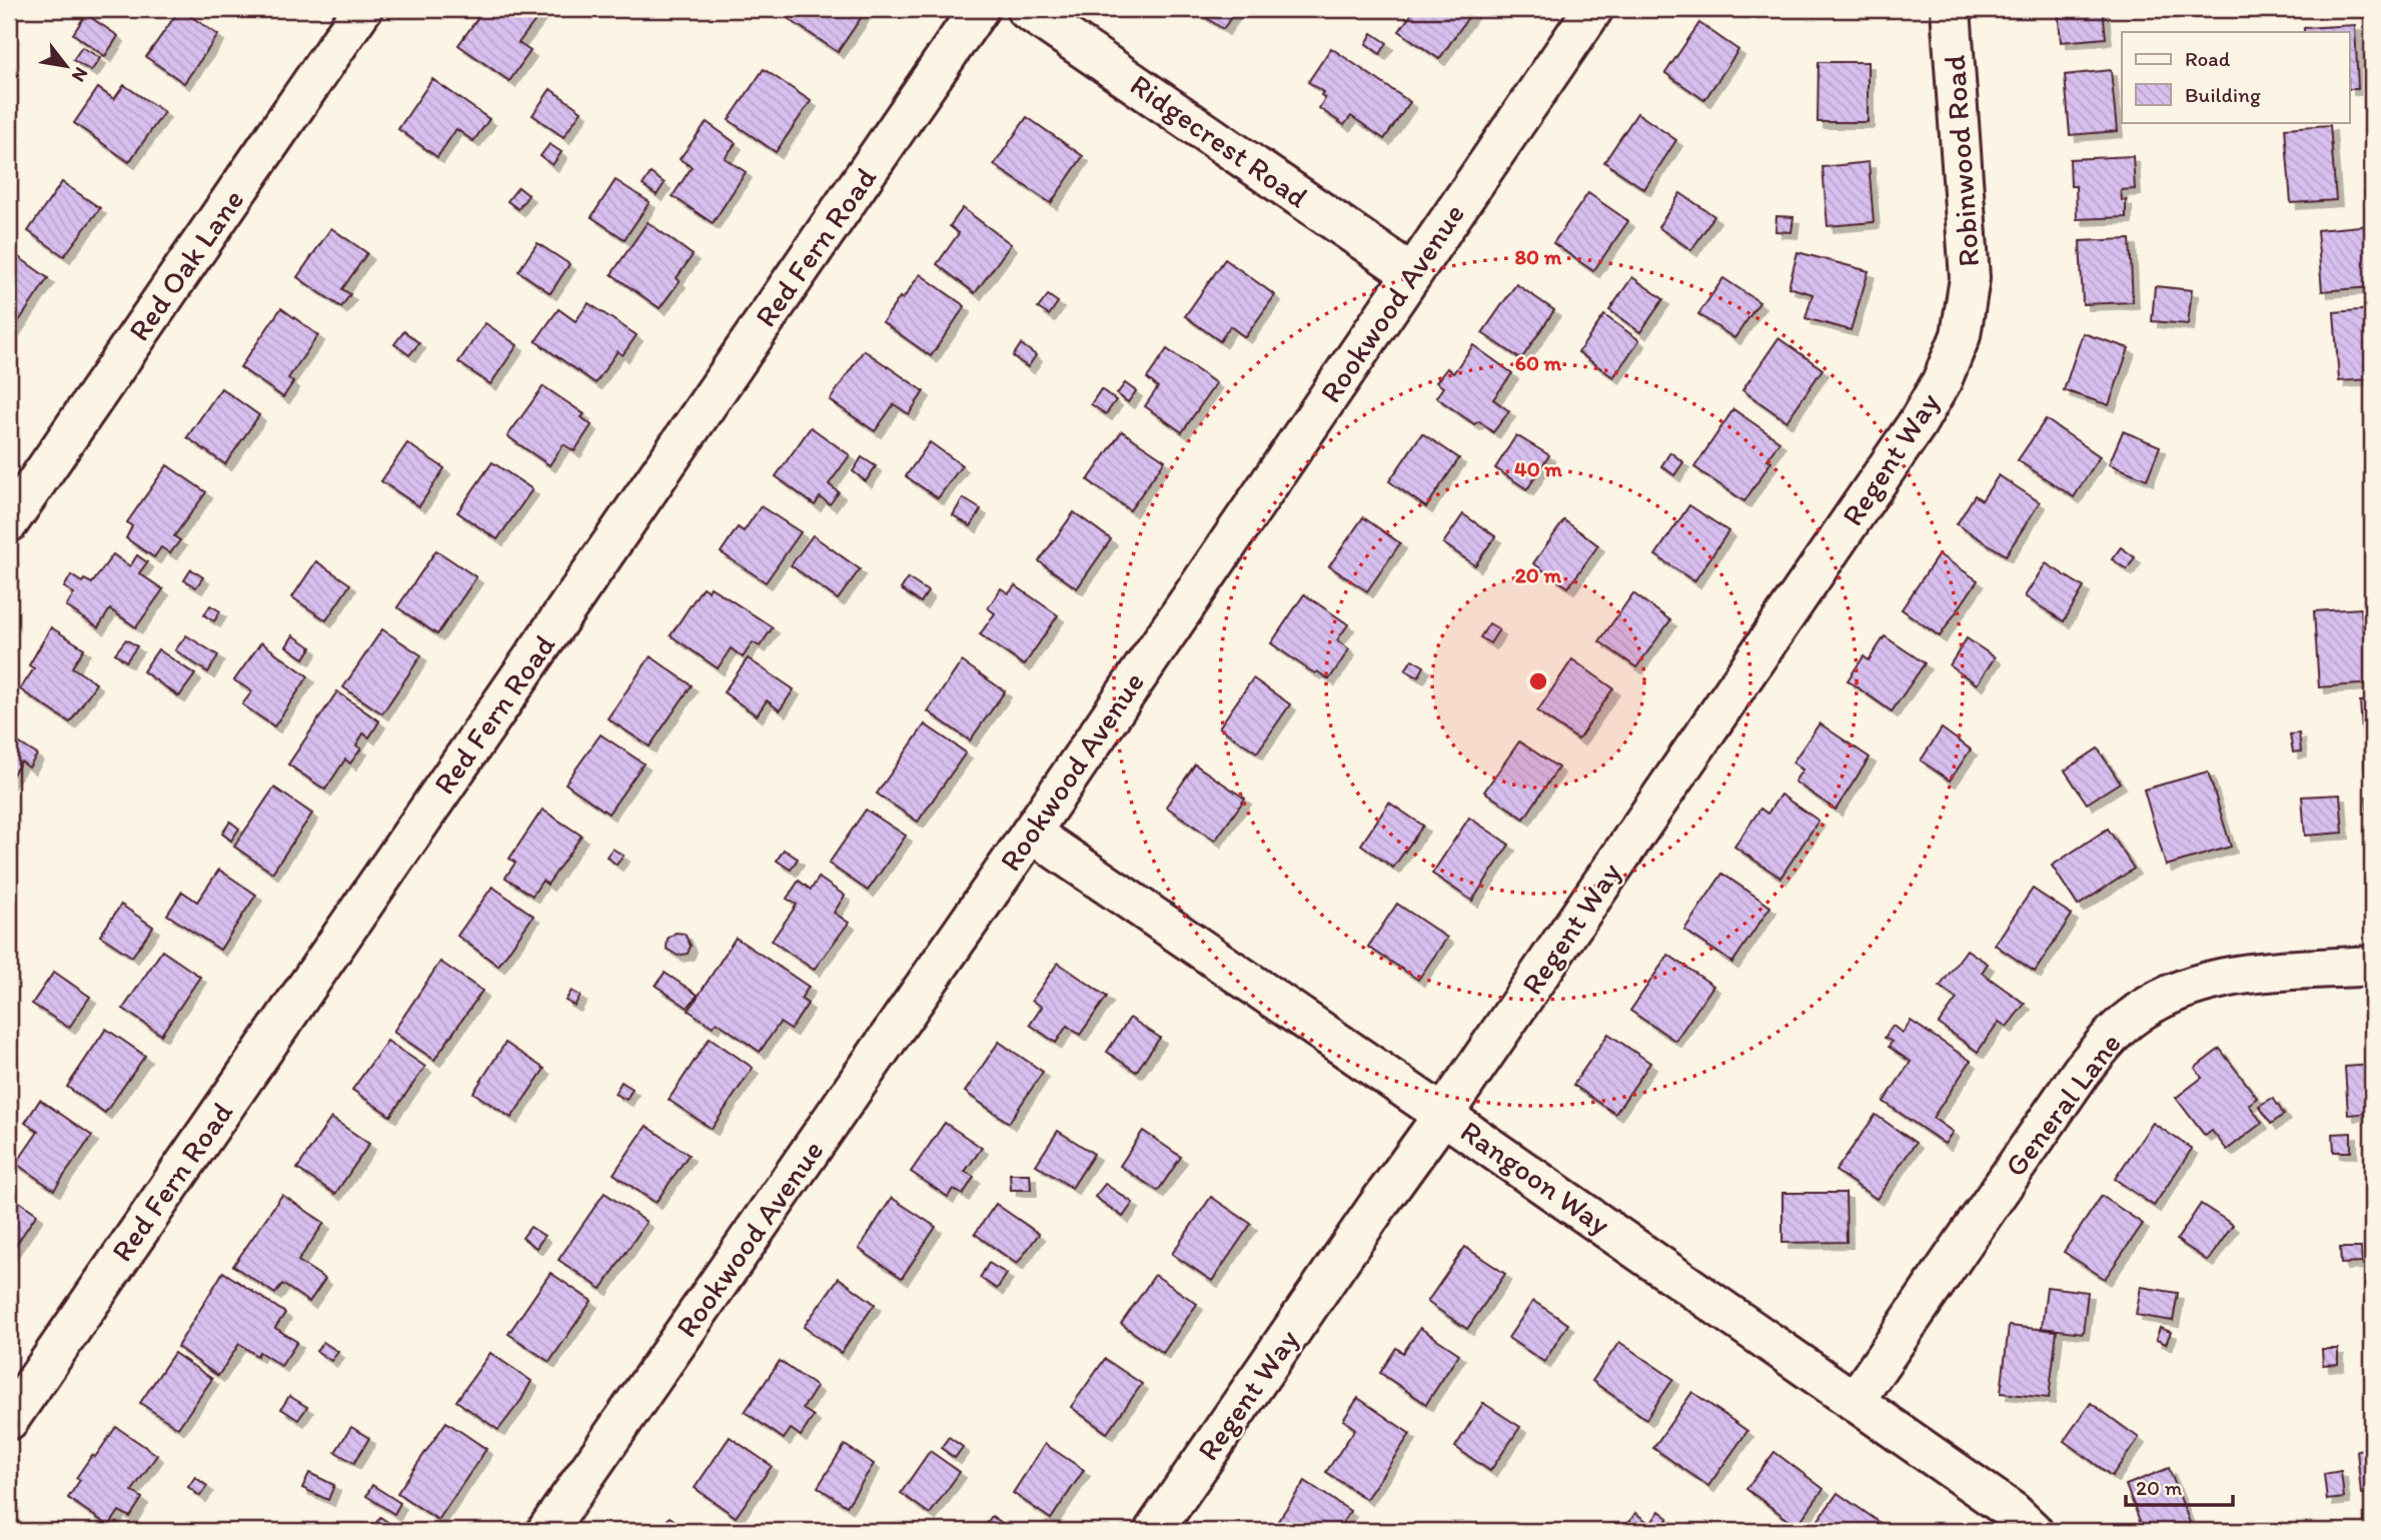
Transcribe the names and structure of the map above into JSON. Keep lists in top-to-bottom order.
{
  "streets": {
    "street": [
      "Ridgecrest Road",
      "Robinwood Road",
      "Red Fern Road",
      "Red Oak Lane",
      "Rookwood Avenue",
      "Regent Way",
      "General Lane",
      "Rangoon Way"
    ]
  },
  "crossings": [
    ["Ridgecrest Road", "Rookwood Avenue"],
    ["Robinwood Road", "Regent Way"],
    ["Rookwood Avenue", "Rangoon Way"],
    ["Regent Way", "Rangoon Way"],
    ["General Lane", "Rangoon Way"]
  ],
  "legend": ["Road", "Building"],
  "scale_bar": "20 m",
  "north": "bottom right",
  "rings": [
    "80 m",
    "60 m",
    "40 m",
    "20 m"
  ]
}
